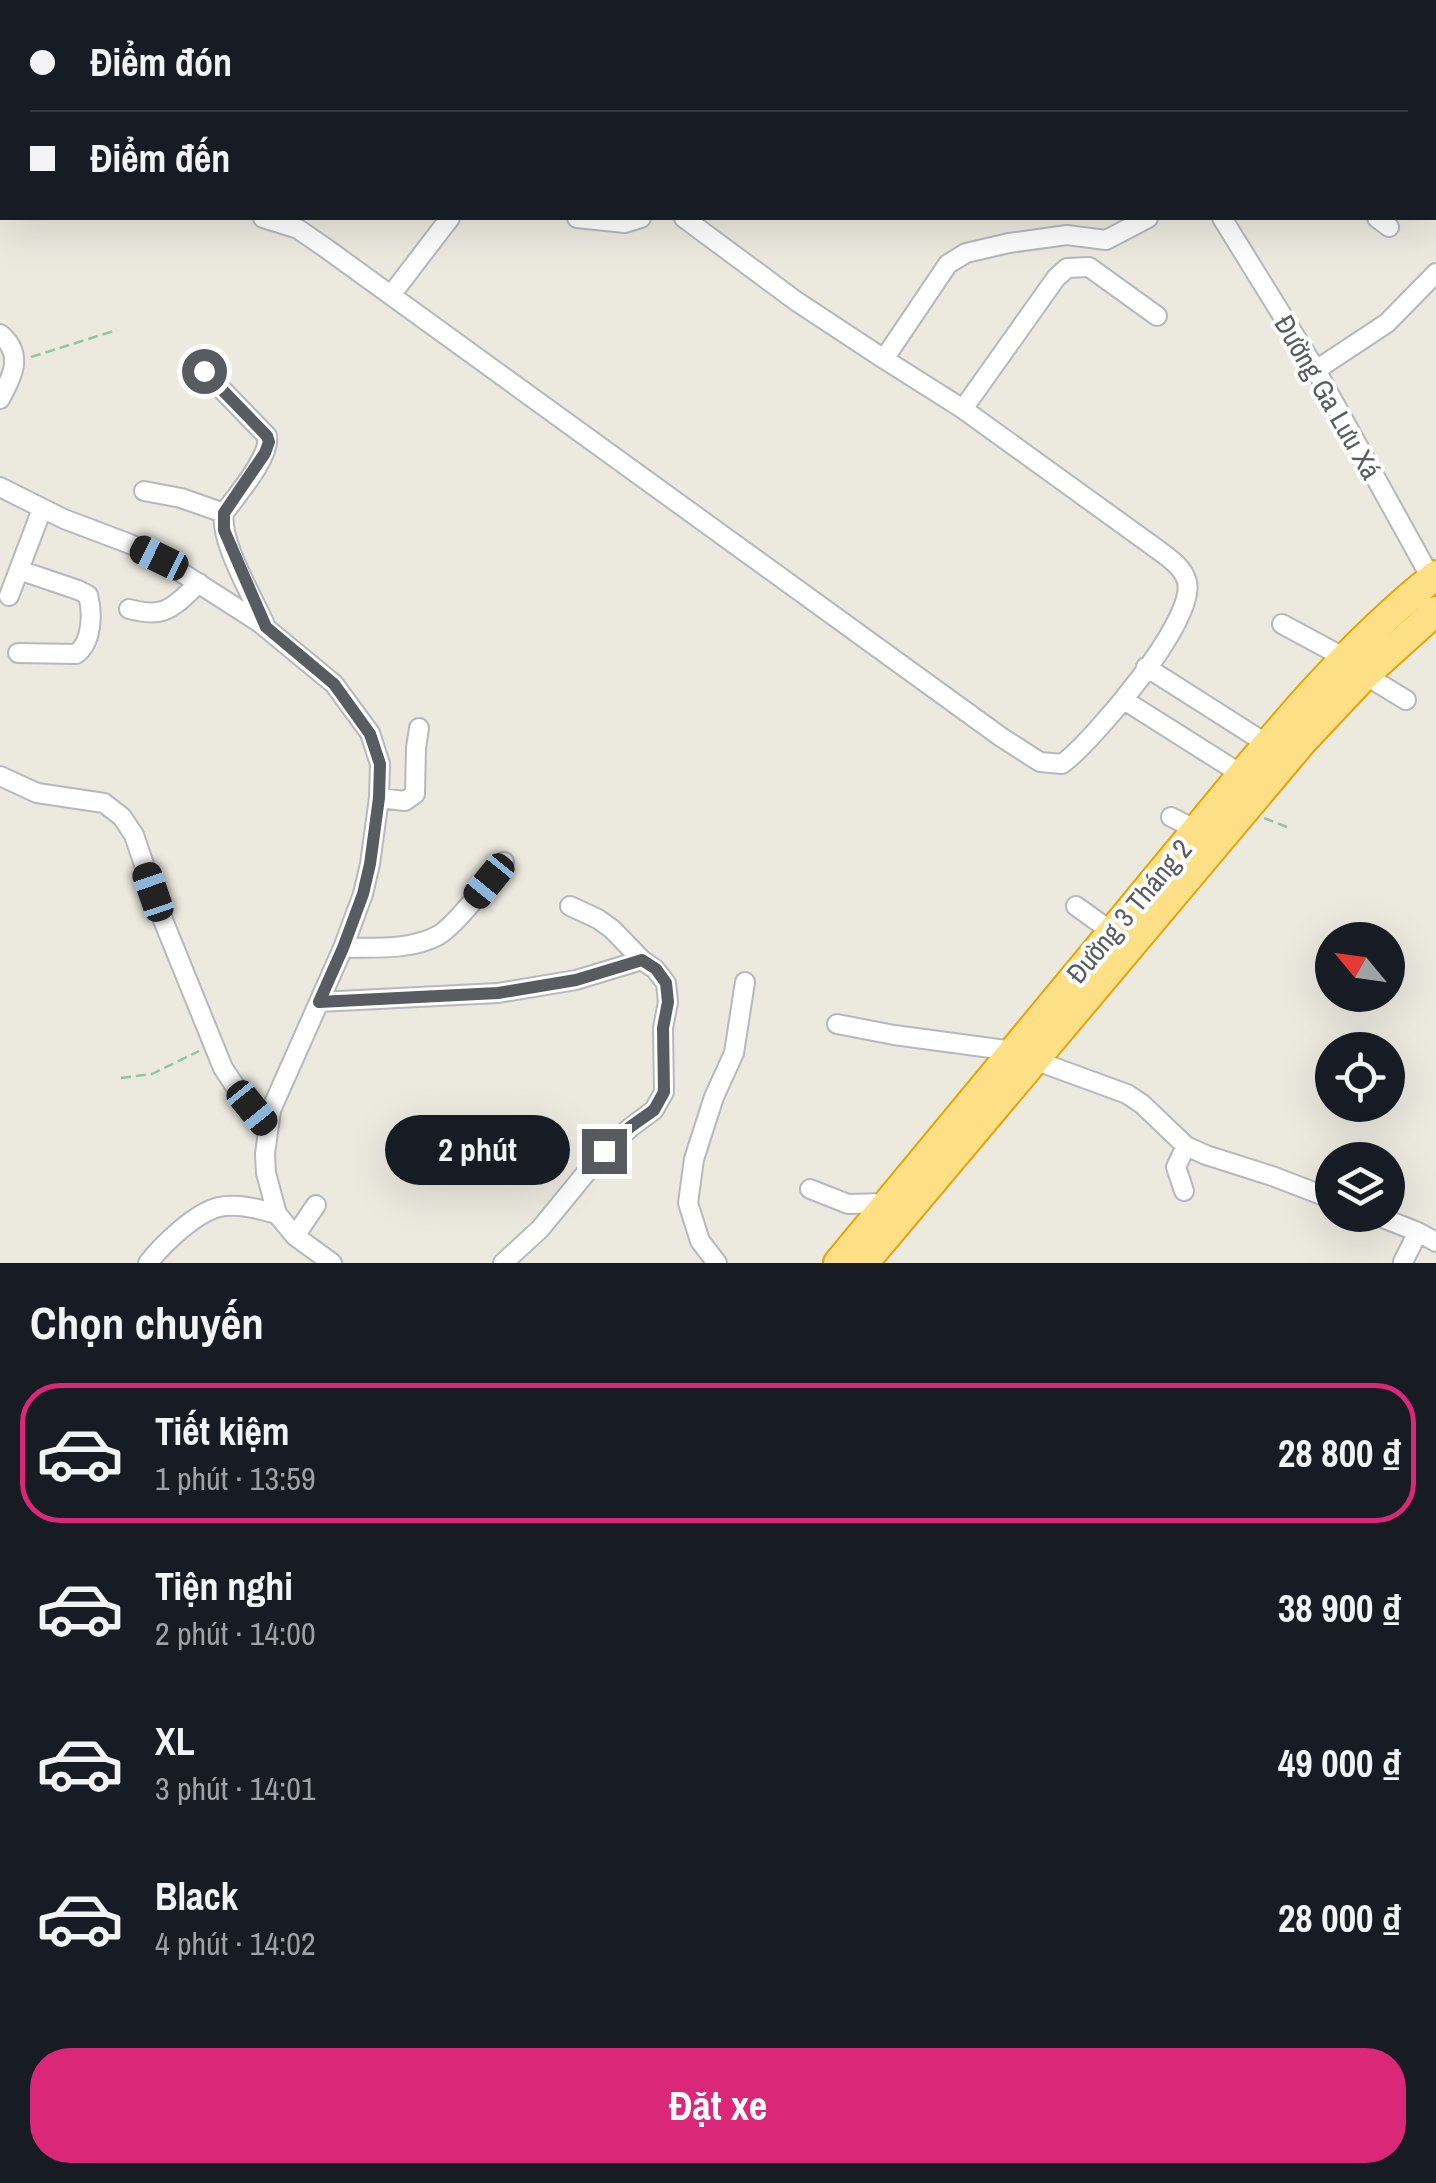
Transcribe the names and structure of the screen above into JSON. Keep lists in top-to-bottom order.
{
  "streets": {
    "highway": ["Đường 3 Tháng 2"],
    "street": ["Đường Ga Lưu Xá"]
  },
  "crossings": [
    ["Đường Ga Lưu Xá", "Đường 3 Tháng 2"]
  ],
  "north": "top left",
  "page": {
    "banner": ["Điểm đón", "Điểm đến"],
    "bubble": "2 phút",
    "heading": "Chọn chuyến",
    "list": [
      {
        "name": "Tiết kiệm",
        "note": "1 phút · 13:59",
        "value": "28 800 ₫"
      },
      {
        "name": "Tiện nghi",
        "note": "2 phút · 14:00",
        "value": "38 900 ₫"
      },
      {
        "name": "XL",
        "note": "3 phút · 14:01",
        "value": "49 000 ₫"
      },
      {
        "name": "Black",
        "note": "4 phút · 14:02",
        "value": "28 000 ₫"
      }
    ],
    "buttons": "Đặt xe"
  }
}
